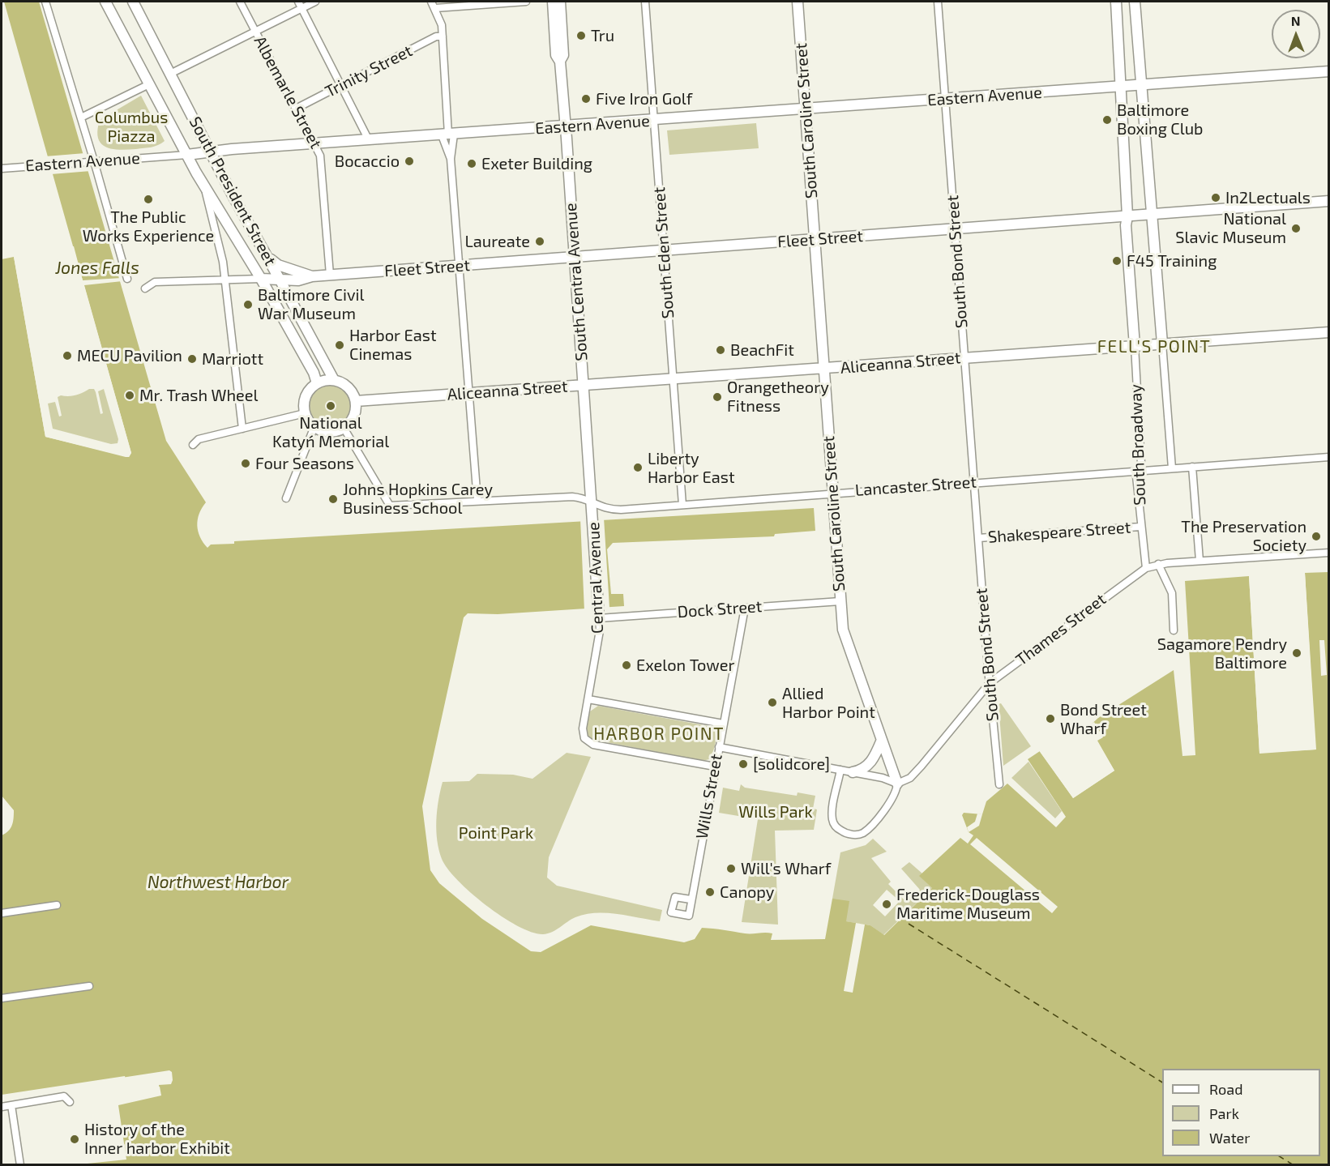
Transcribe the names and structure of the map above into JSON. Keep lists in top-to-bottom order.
{
  "streets": {
    "main road": [
      "Eastern Avenue",
      "South Caroline Street",
      "South President Street",
      "Fleet Street",
      "South Central Avenue",
      "Aliceanna Street",
      "South Broadway",
      "Central Avenue"
    ],
    "street": [
      "Trinity Street",
      "Albemarle Street",
      "South Eden Street",
      "South Bond Street",
      "Lancaster Street",
      "Shakespeare Street",
      "Dock Street",
      "Thames Street",
      "Wills Street"
    ]
  },
  "crossings": [
    ["Trinity Street", "Albemarle Street"],
    ["Albemarle Street", "Eastern Avenue"],
    ["Albemarle Street", "Fleet Street"],
    ["Eastern Avenue", "South Caroline Street"],
    ["Eastern Avenue", "South President Street"],
    ["Eastern Avenue", "South Eden Street"],
    ["Eastern Avenue", "South Bond Street"],
    ["Eastern Avenue", "South Central Avenue"],
    ["Eastern Avenue", "South Broadway"],
    ["South Caroline Street", "Fleet Street"],
    ["South Caroline Street", "Aliceanna Street"],
    ["South Caroline Street", "Lancaster Street"],
    ["South Caroline Street", "Dock Street"],
    ["South Caroline Street", "Thames Street"],
    ["South President Street", "Fleet Street"],
    ["South President Street", "Aliceanna Street"],
    ["South President Street", "Lancaster Street"],
    ["Fleet Street", "South Eden Street"],
    ["Fleet Street", "South Bond Street"],
    ["Fleet Street", "South Central Avenue"],
    ["Fleet Street", "South Broadway"],
    ["South Eden Street", "Aliceanna Street"],
    ["South Eden Street", "Lancaster Street"],
    ["South Bond Street", "Aliceanna Street"],
    ["South Bond Street", "Lancaster Street"],
    ["South Bond Street", "Shakespeare Street"],
    ["South Bond Street", "Thames Street"],
    ["South Central Avenue", "Aliceanna Street"],
    ["South Central Avenue", "Lancaster Street"],
    ["South Central Avenue", "Central Avenue"],
    ["Aliceanna Street", "South Broadway"],
    ["Aliceanna Street", "Lancaster Street"],
    ["South Broadway", "Lancaster Street"],
    ["South Broadway", "Shakespeare Street"],
    ["South Broadway", "Thames Street"],
    ["Lancaster Street", "Central Avenue"],
    ["Central Avenue", "Dock Street"],
    ["Central Avenue", "Wills Street"],
    ["Dock Street", "Wills Street"]
  ],
  "districts": ["FELL'S POINT", "HARBOR POINT"],
  "water": ["Jones Falls", "Northwest Harbor"],
  "parks": ["Columbus Piazza", "Wills Park", "Point Park"],
  "places": [
    "Tru",
    "Five Iron Golf",
    "Baltimore Boxing Club",
    "Bocaccio",
    "Exeter Building",
    "In2Lectuals",
    "The Public Works Experience",
    "National Slavic Museum",
    "Laureate",
    "F45 Training",
    "Baltimore Civil War Museum",
    "Harbor East Cinemas",
    "BeachFit",
    "MECU Pavilion",
    "Marriott",
    "Mr. Trash Wheel",
    "Orangetheory Fitness",
    "National Katyń Memorial",
    "Four Seasons",
    "Liberty Harbor East",
    "Johns Hopkins Carey Business School",
    "The Preservation Society",
    "Sagamore Pendry Baltimore",
    "Exelon Tower",
    "Allied Harbor Point",
    "Bond Street Wharf",
    "[solidcore]",
    "Will's Wharf",
    "Canopy",
    "Frederick-Douglass Maritime Museum",
    "History of the Inner harbor Exhibit"
  ],
  "legend": ["Road", "Park", "Water"],
  "north": "top"
}
